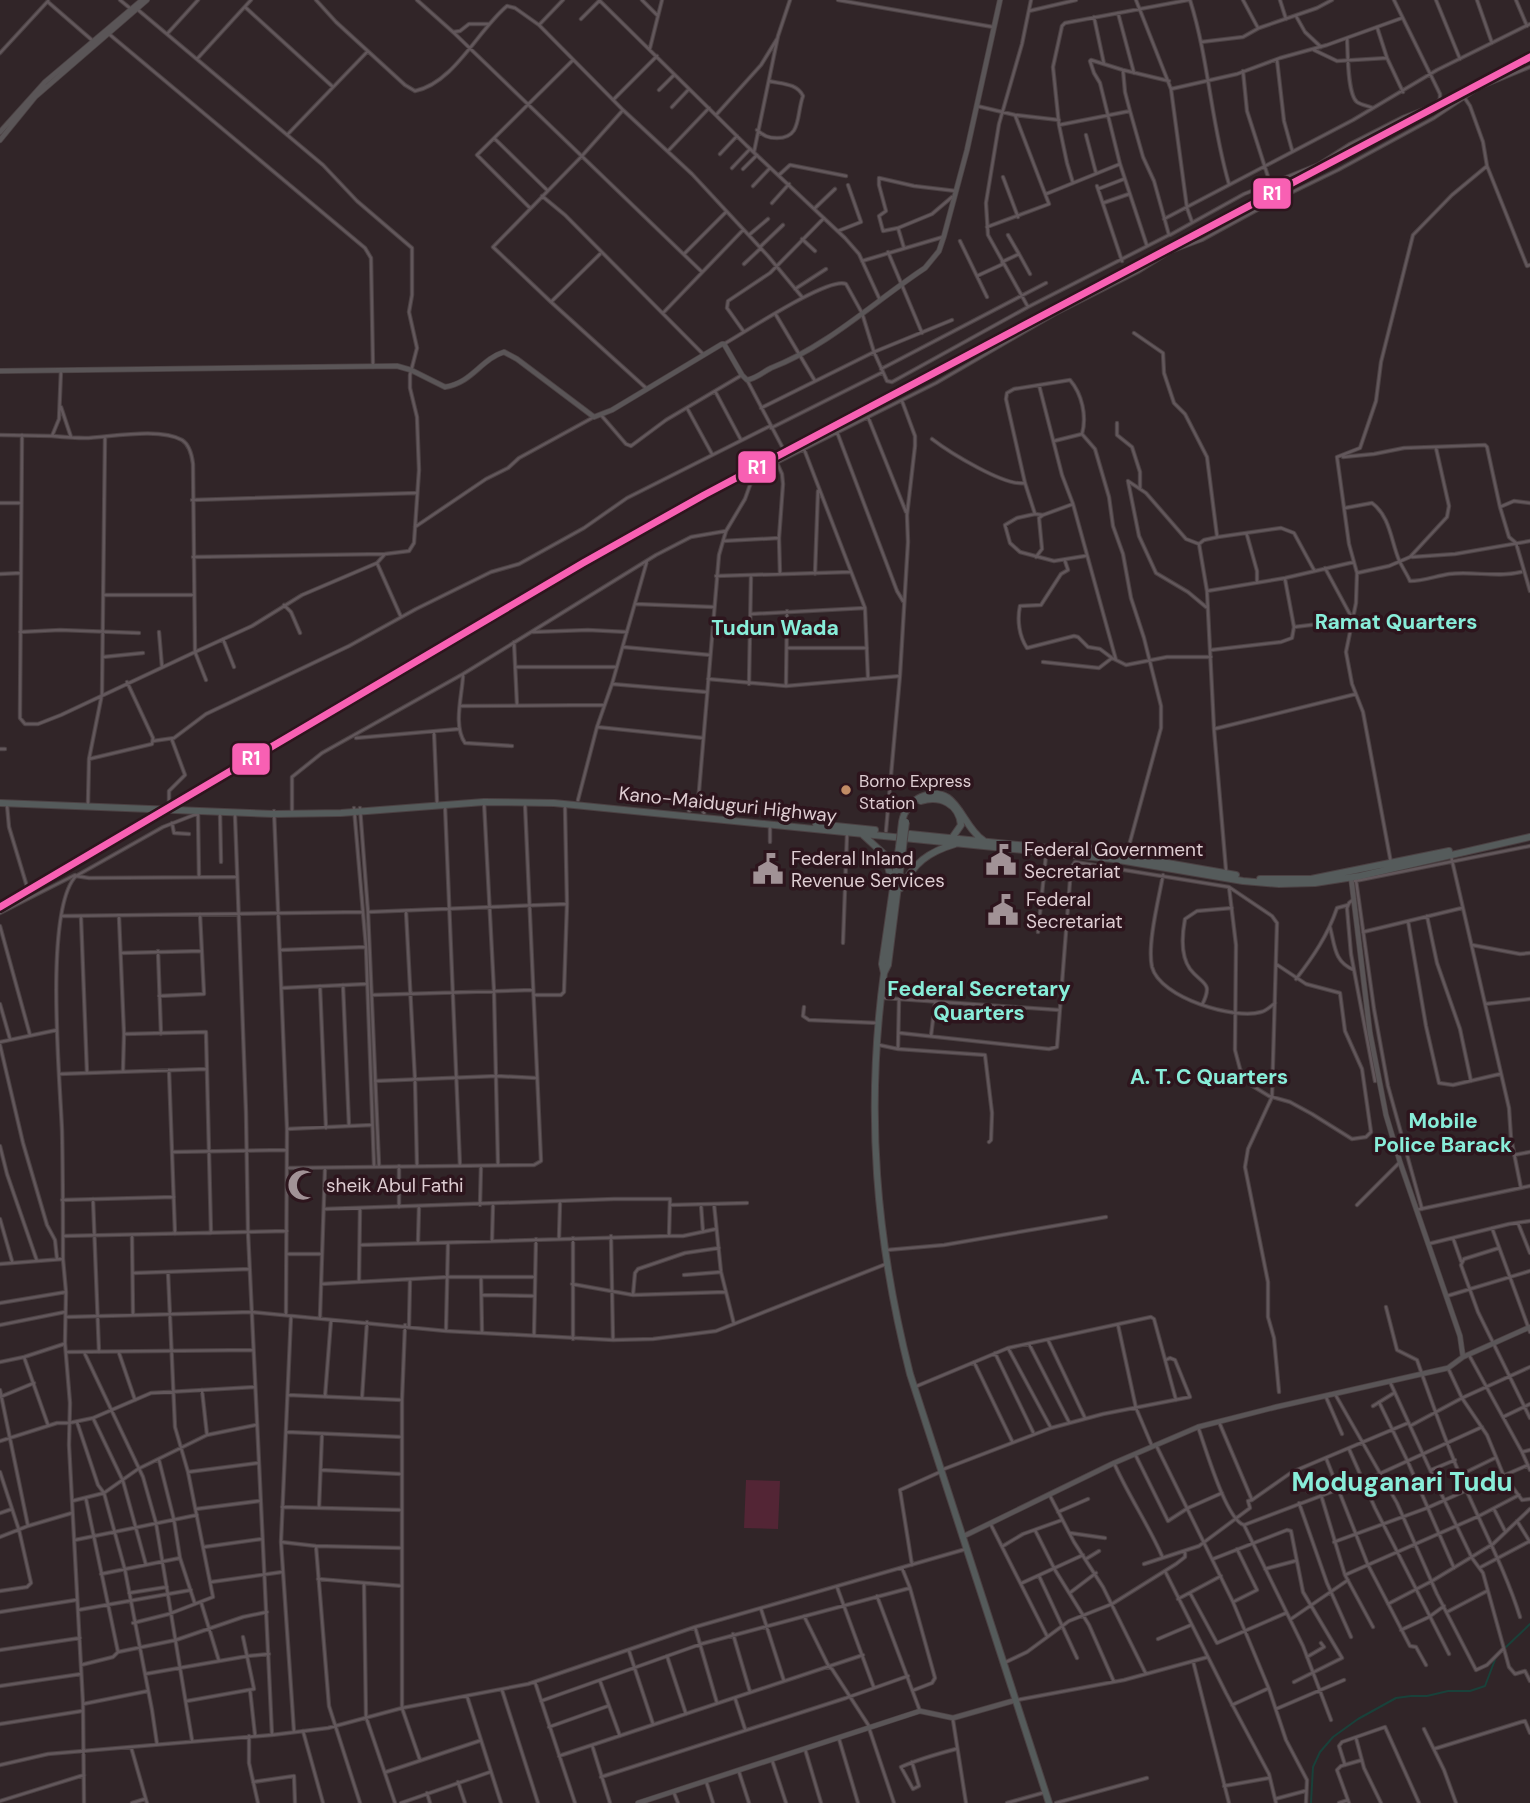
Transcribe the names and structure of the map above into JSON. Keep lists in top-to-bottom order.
{
  "streets": {
    "highway": ["Kano-Maiduguri Highway"]
  },
  "districts": [
    "Ramat Quarters",
    "Tudun Wada",
    "Federal Secretary Quarters",
    "A. T. C Quarters",
    "Mobile Police Barack",
    "Moduganari Tudu"
  ],
  "places": {
    "other": ["Borno Express Station"],
    "public building": ["Federal Government Secretariat", "Federal Inland Revenue Services", "Federal Secretariat"],
    "mosque": ["sheik Abul Fathi"]
  },
  "lines": ["transit line R1"]
}
